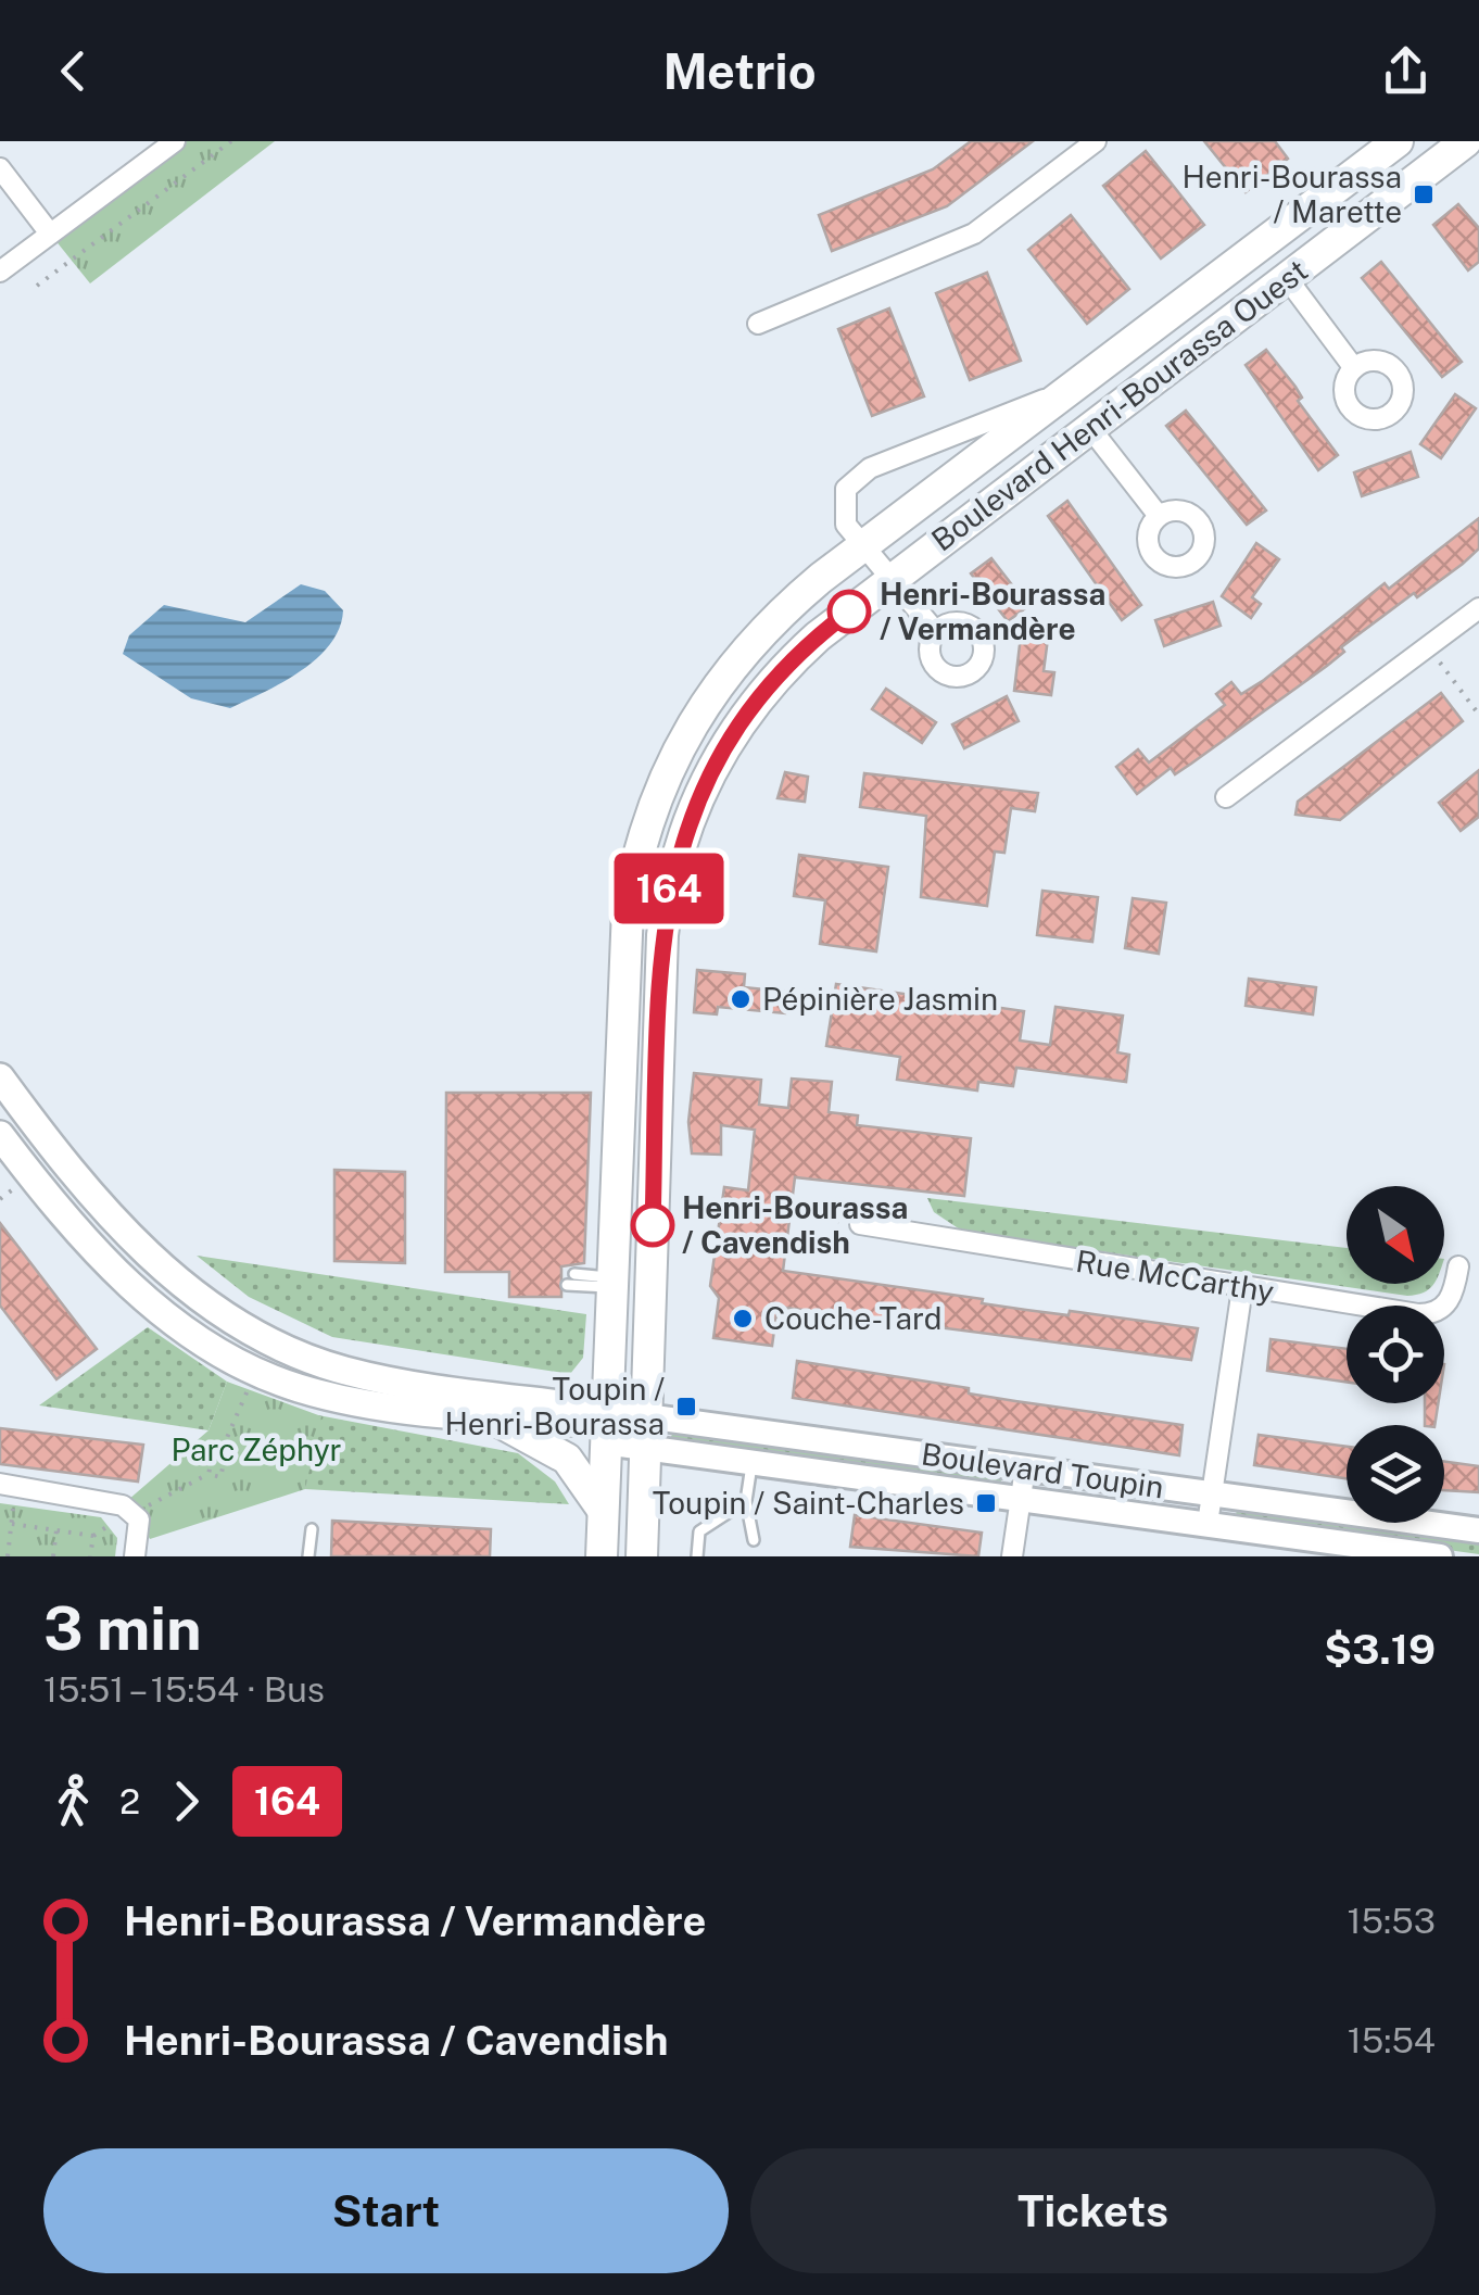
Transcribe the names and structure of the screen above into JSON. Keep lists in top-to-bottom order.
{
  "streets": {
    "main road": ["Boulevard Henri-Bourassa Ouest", "Boulevard Toupin"],
    "street": ["Rue McCarthy"]
  },
  "crossings": [
    ["Boulevard Henri-Bourassa Ouest", "Boulevard Toupin"]
  ],
  "parks": ["Parc Zéphyr"],
  "places": {
    "transit": ["Henri-Bourassa / Marette", "Toupin / Henri-Bourassa", "Toupin / Saint-Charles"],
    "other": [
      "Henri-Bourassa / Vermandère",
      "Pépinière Jasmin",
      "Henri-Bourassa / Cavendish",
      "Couche-Tard"
    ]
  },
  "lines": ["bus line 164"],
  "north": "bottom right",
  "page": {
    "header": "Metrio",
    "on_map": "164",
    "heading": ["3 min", "15:51 – 15:54 · Bus", "$3.19"],
    "legs": ["2", "164"],
    "list": [
      {
        "name": "Henri-Bourassa / Vermandère",
        "value": "15:53"
      },
      {
        "name": "Henri-Bourassa / Cavendish",
        "value": "15:54"
      }
    ],
    "buttons": ["Start", "Tickets"]
  }
}
